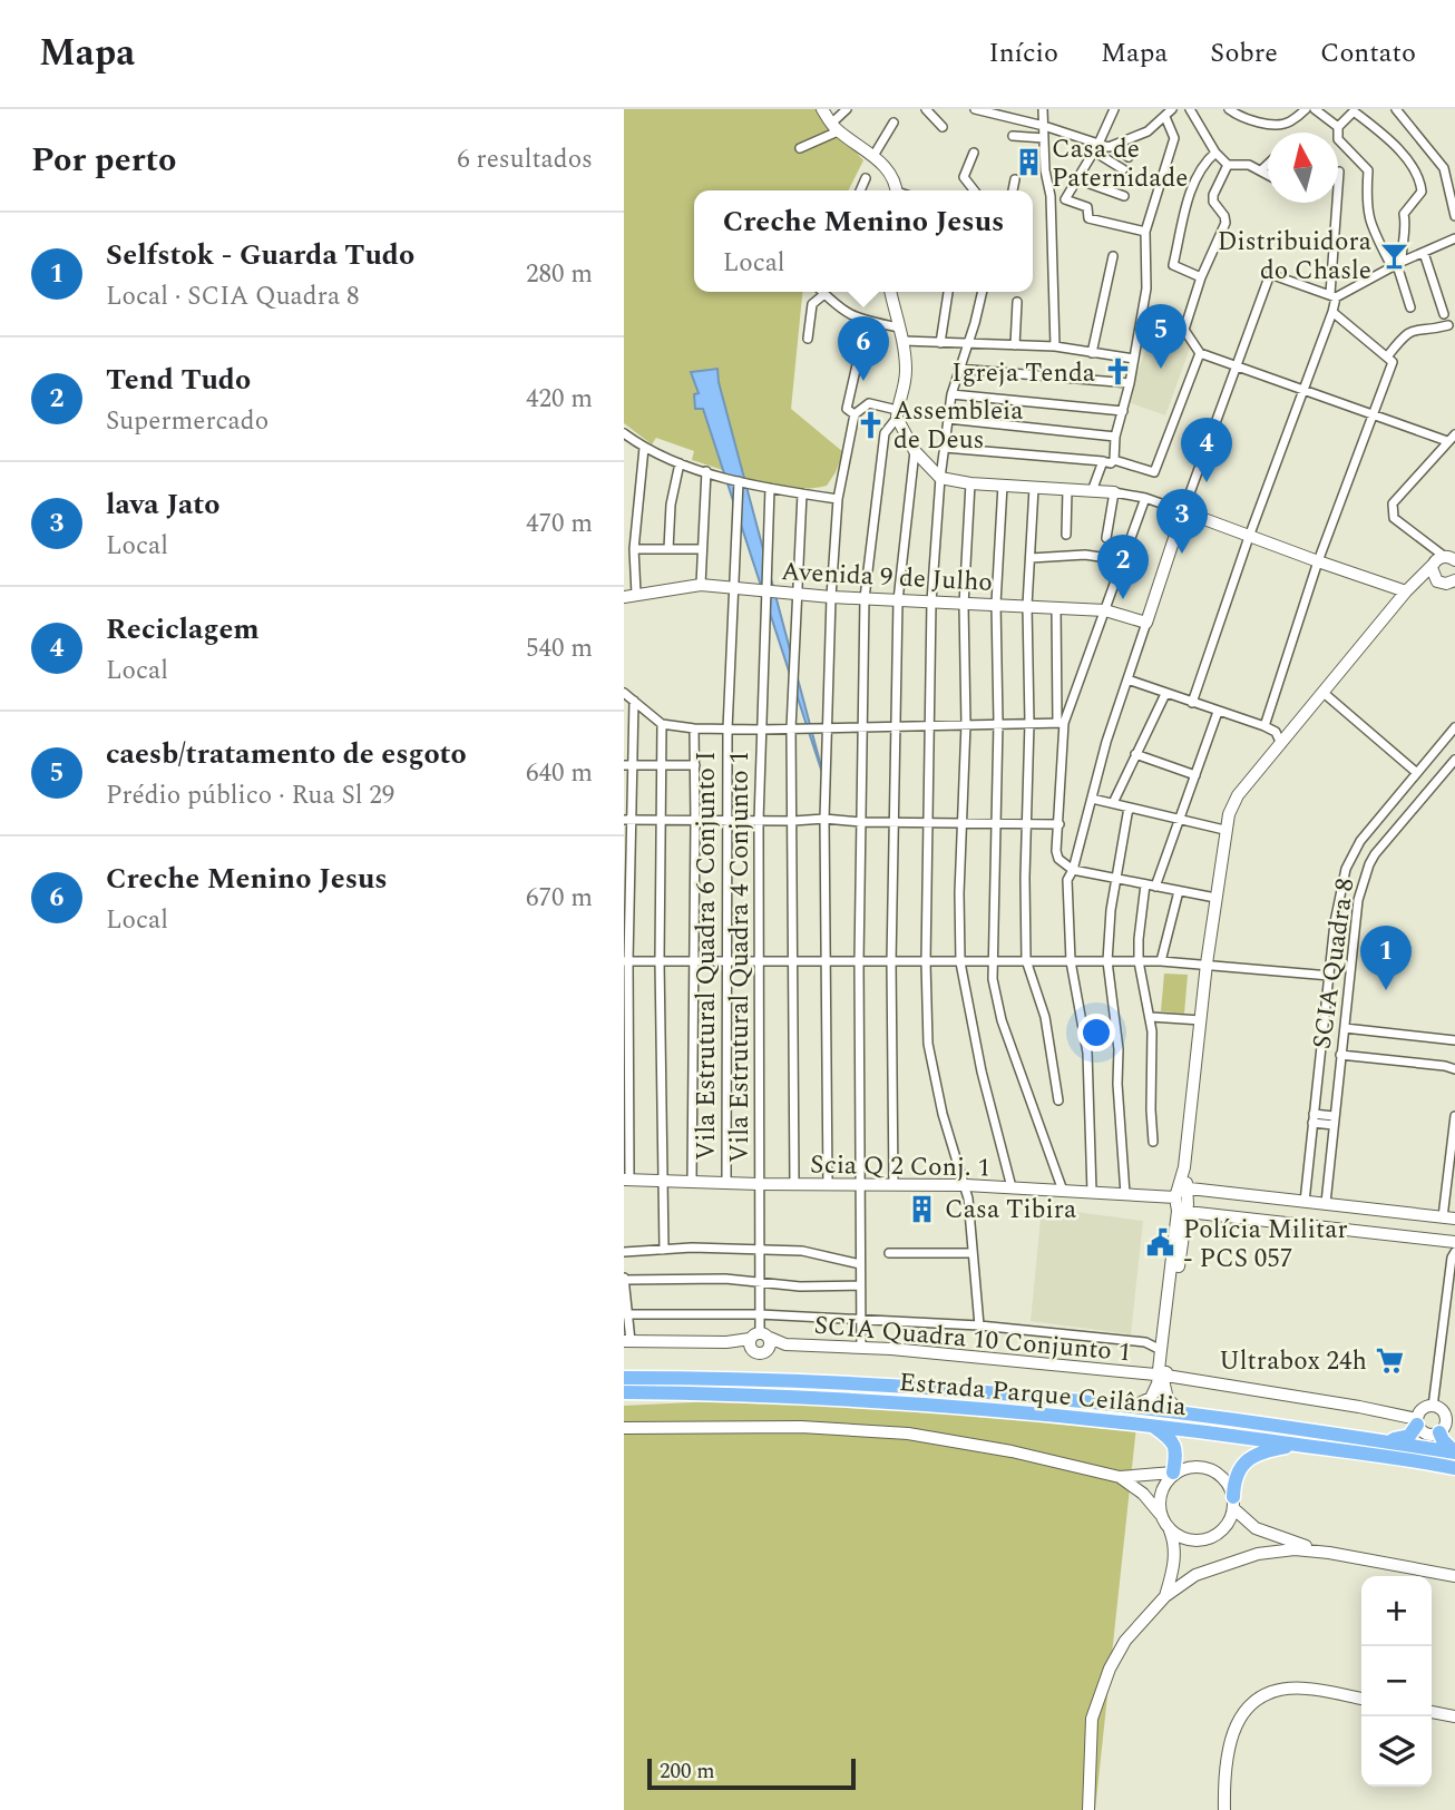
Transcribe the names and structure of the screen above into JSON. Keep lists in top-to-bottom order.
{
  "streets": {
    "highway": ["Estrada Parque Ceilândia"],
    "street": [
      "Avenida 9 de Julho",
      "Vila Estrutural Quadra 6 Conjunto I",
      "Vila Estrutural Quadra 4 Conjunto 1",
      "SCIA Quadra 8",
      "Scia Q 2 Conj. 1",
      "SCIA Quadra 10 Conjunto 1"
    ]
  },
  "crossings": [
    ["Avenida 9 de Julho", "Vila Estrutural Quadra 6 Conjunto I"],
    ["Avenida 9 de Julho", "Vila Estrutural Quadra 4 Conjunto 1"],
    ["Vila Estrutural Quadra 6 Conjunto I", "Scia Q 2 Conj. 1"],
    ["Vila Estrutural Quadra 4 Conjunto 1", "Scia Q 2 Conj. 1"],
    ["Vila Estrutural Quadra 4 Conjunto 1", "SCIA Quadra 10 Conjunto 1"],
    ["SCIA Quadra 8", "Scia Q 2 Conj. 1"]
  ],
  "places": {
    "building": ["Casa de Paternidade", "Casa Tibira"],
    "bar": ["Distribuidora do Chasle"],
    "church": ["Igreja Tenda", "Assembleia de Deus"],
    "public building": ["Polícia Militar - PCS 057"],
    "supermarket": ["Ultrabox 24h"]
  },
  "scale_bar": "200 m",
  "north": "top",
  "page": {
    "header": "Mapa",
    "nav": [
      "Início",
      "Mapa",
      "Sobre",
      "Contato"
    ],
    "heading": ["Por perto", "6 resultados"],
    "popup": ["Creche Menino Jesus", "Local"],
    "list": [
      {
        "mark": "1",
        "name": "Selfstok - Guarda Tudo",
        "note": "Local · SCIA Quadra 8",
        "value": "280 m"
      },
      {
        "mark": "2",
        "name": "Tend Tudo",
        "note": "Supermercado",
        "value": "420 m"
      },
      {
        "mark": "3",
        "name": "lava Jato",
        "note": "Local",
        "value": "470 m"
      },
      {
        "mark": "4",
        "name": "Reciclagem",
        "note": "Local",
        "value": "540 m"
      },
      {
        "mark": "5",
        "name": "caesb/tratamento de esgoto",
        "note": "Prédio público · Rua Sl 29",
        "value": "640 m"
      },
      {
        "mark": "6",
        "name": "Creche Menino Jesus",
        "note": "Local",
        "value": "670 m"
      }
    ],
    "pins": [
      "5",
      "6",
      "4",
      "3",
      "2",
      "1"
    ],
    "map_buttons": ["+", "−"],
    "scale": "200 m"
  }
}
